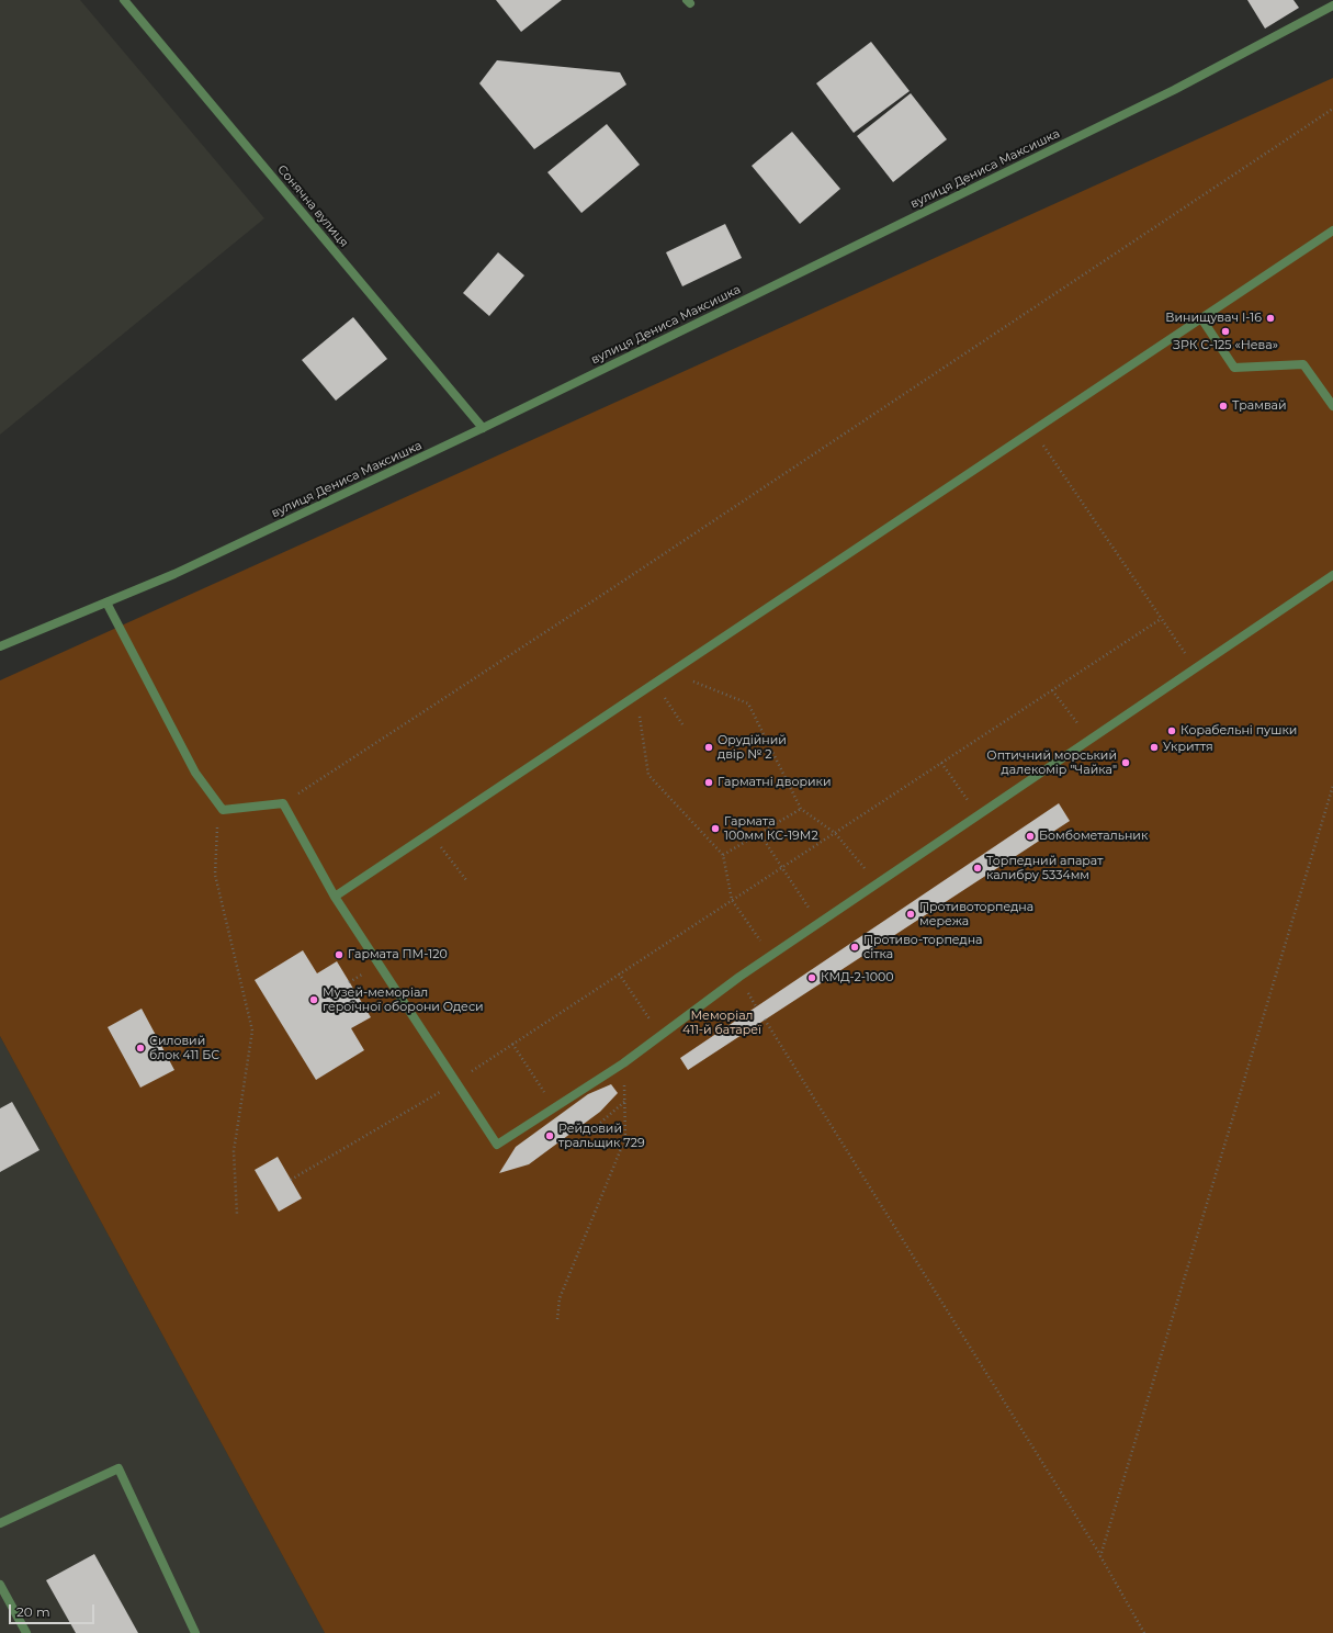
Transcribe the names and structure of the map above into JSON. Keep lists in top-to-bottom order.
{
  "streets": {
    "street": ["вулиця Дениса Максишка", "Сонячна вулиця"]
  },
  "crossings": [
    ["вулиця Дениса Максишка", "Сонячна вулиця"]
  ],
  "parks": ["Меморіал 411-й батареї"],
  "places": [
    "Винищувач І-16",
    "ЗРК С-125 «Нева»",
    "Трамвай",
    "Корабельні пушки",
    "Орудійний двір № 2",
    "Укриття",
    "Оптичний морський далекомір \"Чайка\"",
    "Гарматні дворики",
    "Гармата 100мм КС-19М2",
    "Бомбометальник",
    "Торпедний апарат калибру 5334мм",
    "Противоторпедна мережа",
    "Противо-торпедна сітка",
    "Гармата ПМ-120",
    "КМД-2-1000",
    "Музей-меморіал героїчної оборони Одеси",
    "Силовий блок 411 БС",
    "Рейдовий тральщик 729"
  ],
  "scale_bar": "20 m"
}
